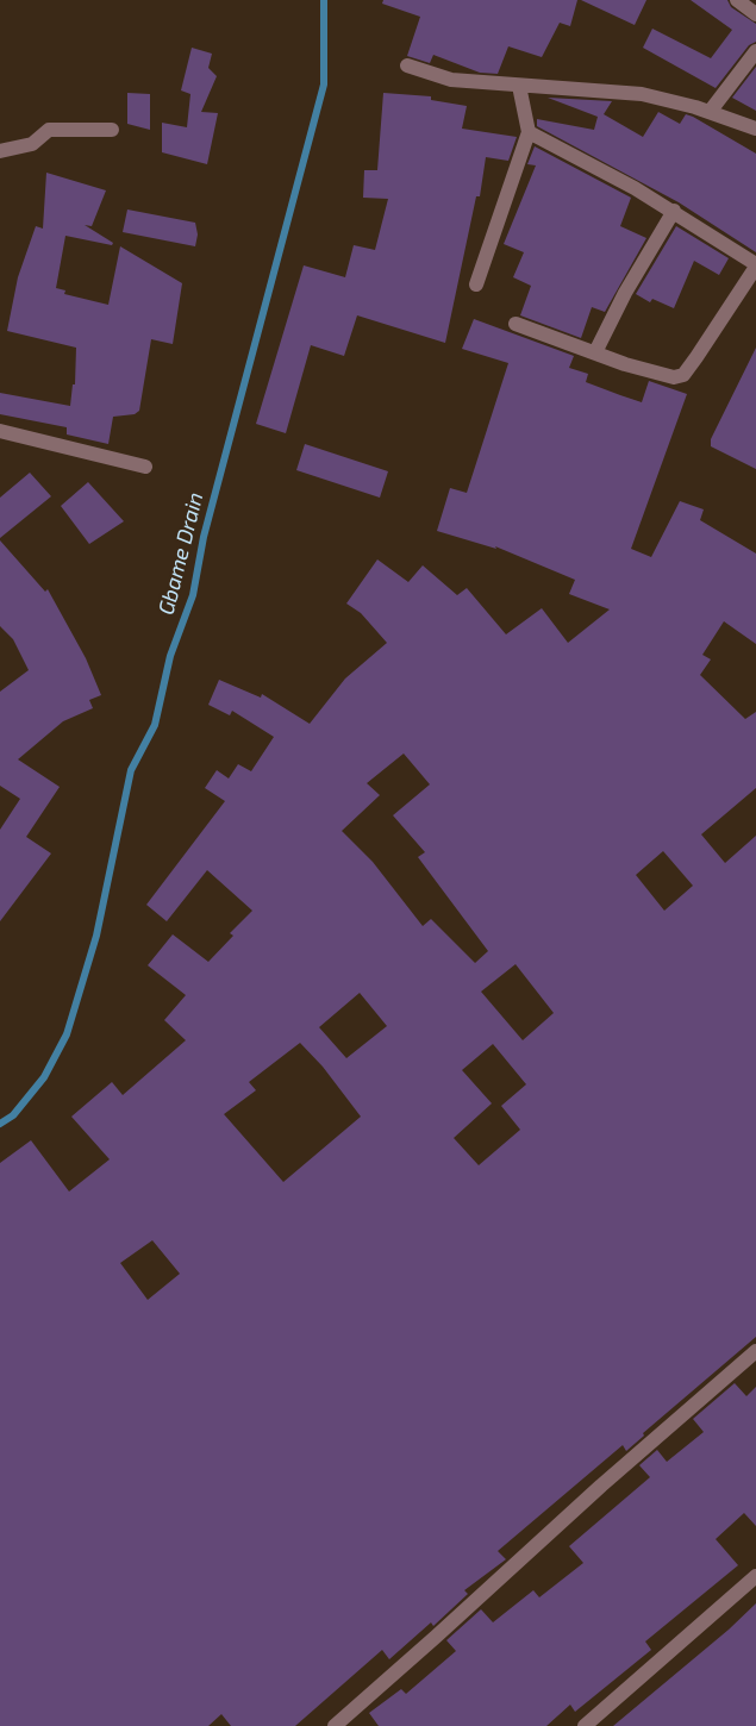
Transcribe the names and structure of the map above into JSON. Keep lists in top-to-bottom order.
{
  "water": ["Gbame Drain"]
}
